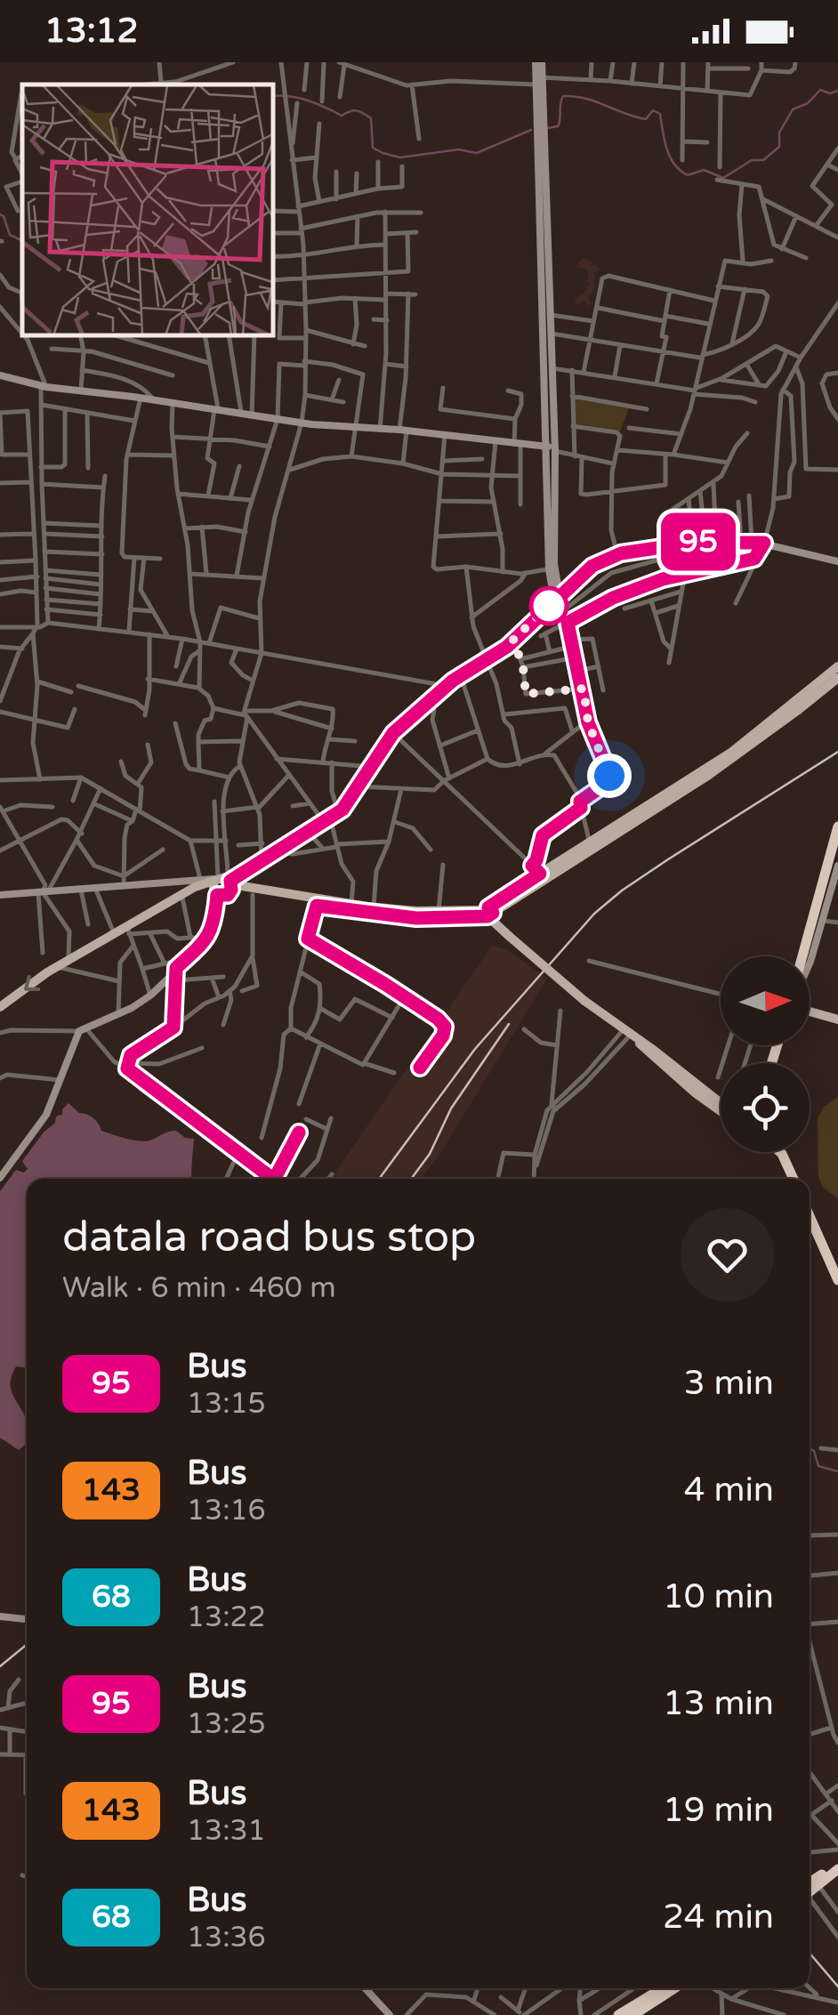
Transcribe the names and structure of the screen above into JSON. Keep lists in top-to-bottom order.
{
  "lines": ["bus line 95"],
  "north": "right",
  "page": {
    "status": "13:12",
    "on_map": "95",
    "heading": ["datala road bus stop", "Walk · 6 min · 460 m"],
    "list": [
      {
        "mark": "95",
        "name": "Bus",
        "note": "13:15",
        "value": "3 min"
      },
      {
        "mark": "143",
        "name": "Bus",
        "note": "13:16",
        "value": "4 min"
      },
      {
        "mark": "68",
        "name": "Bus",
        "note": "13:22",
        "value": "10 min"
      },
      {
        "mark": "95",
        "name": "Bus",
        "note": "13:25",
        "value": "13 min"
      },
      {
        "mark": "143",
        "name": "Bus",
        "note": "13:31",
        "value": "19 min"
      },
      {
        "mark": "68",
        "name": "Bus",
        "note": "13:36",
        "value": "24 min"
      }
    ]
  }
}
